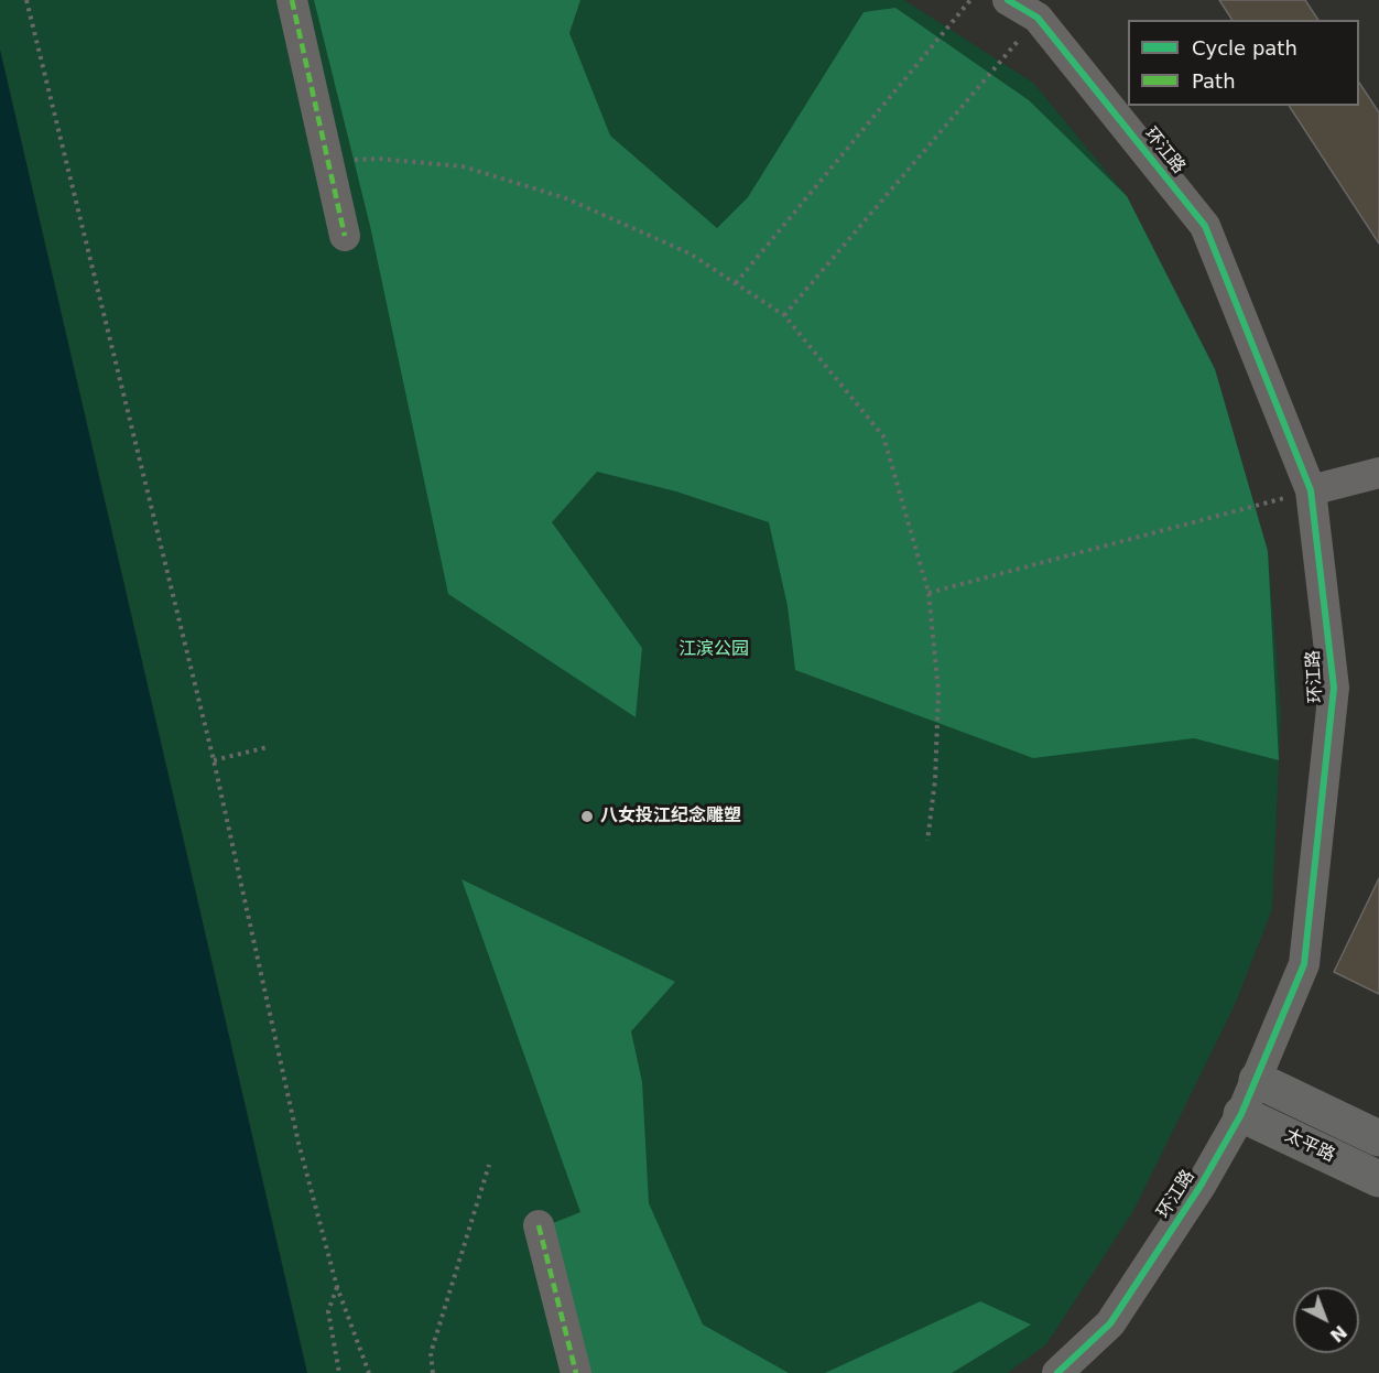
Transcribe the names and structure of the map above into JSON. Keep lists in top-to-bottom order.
{
  "streets": {
    "main road": ["太平路"],
    "street": ["环江路"]
  },
  "crossings": [
    ["环江路", "太平路"]
  ],
  "parks": ["江滨公园"],
  "places": ["八女投江纪念雕塑"],
  "legend": ["Cycle path", "Path"],
  "north": "bottom right"
}
